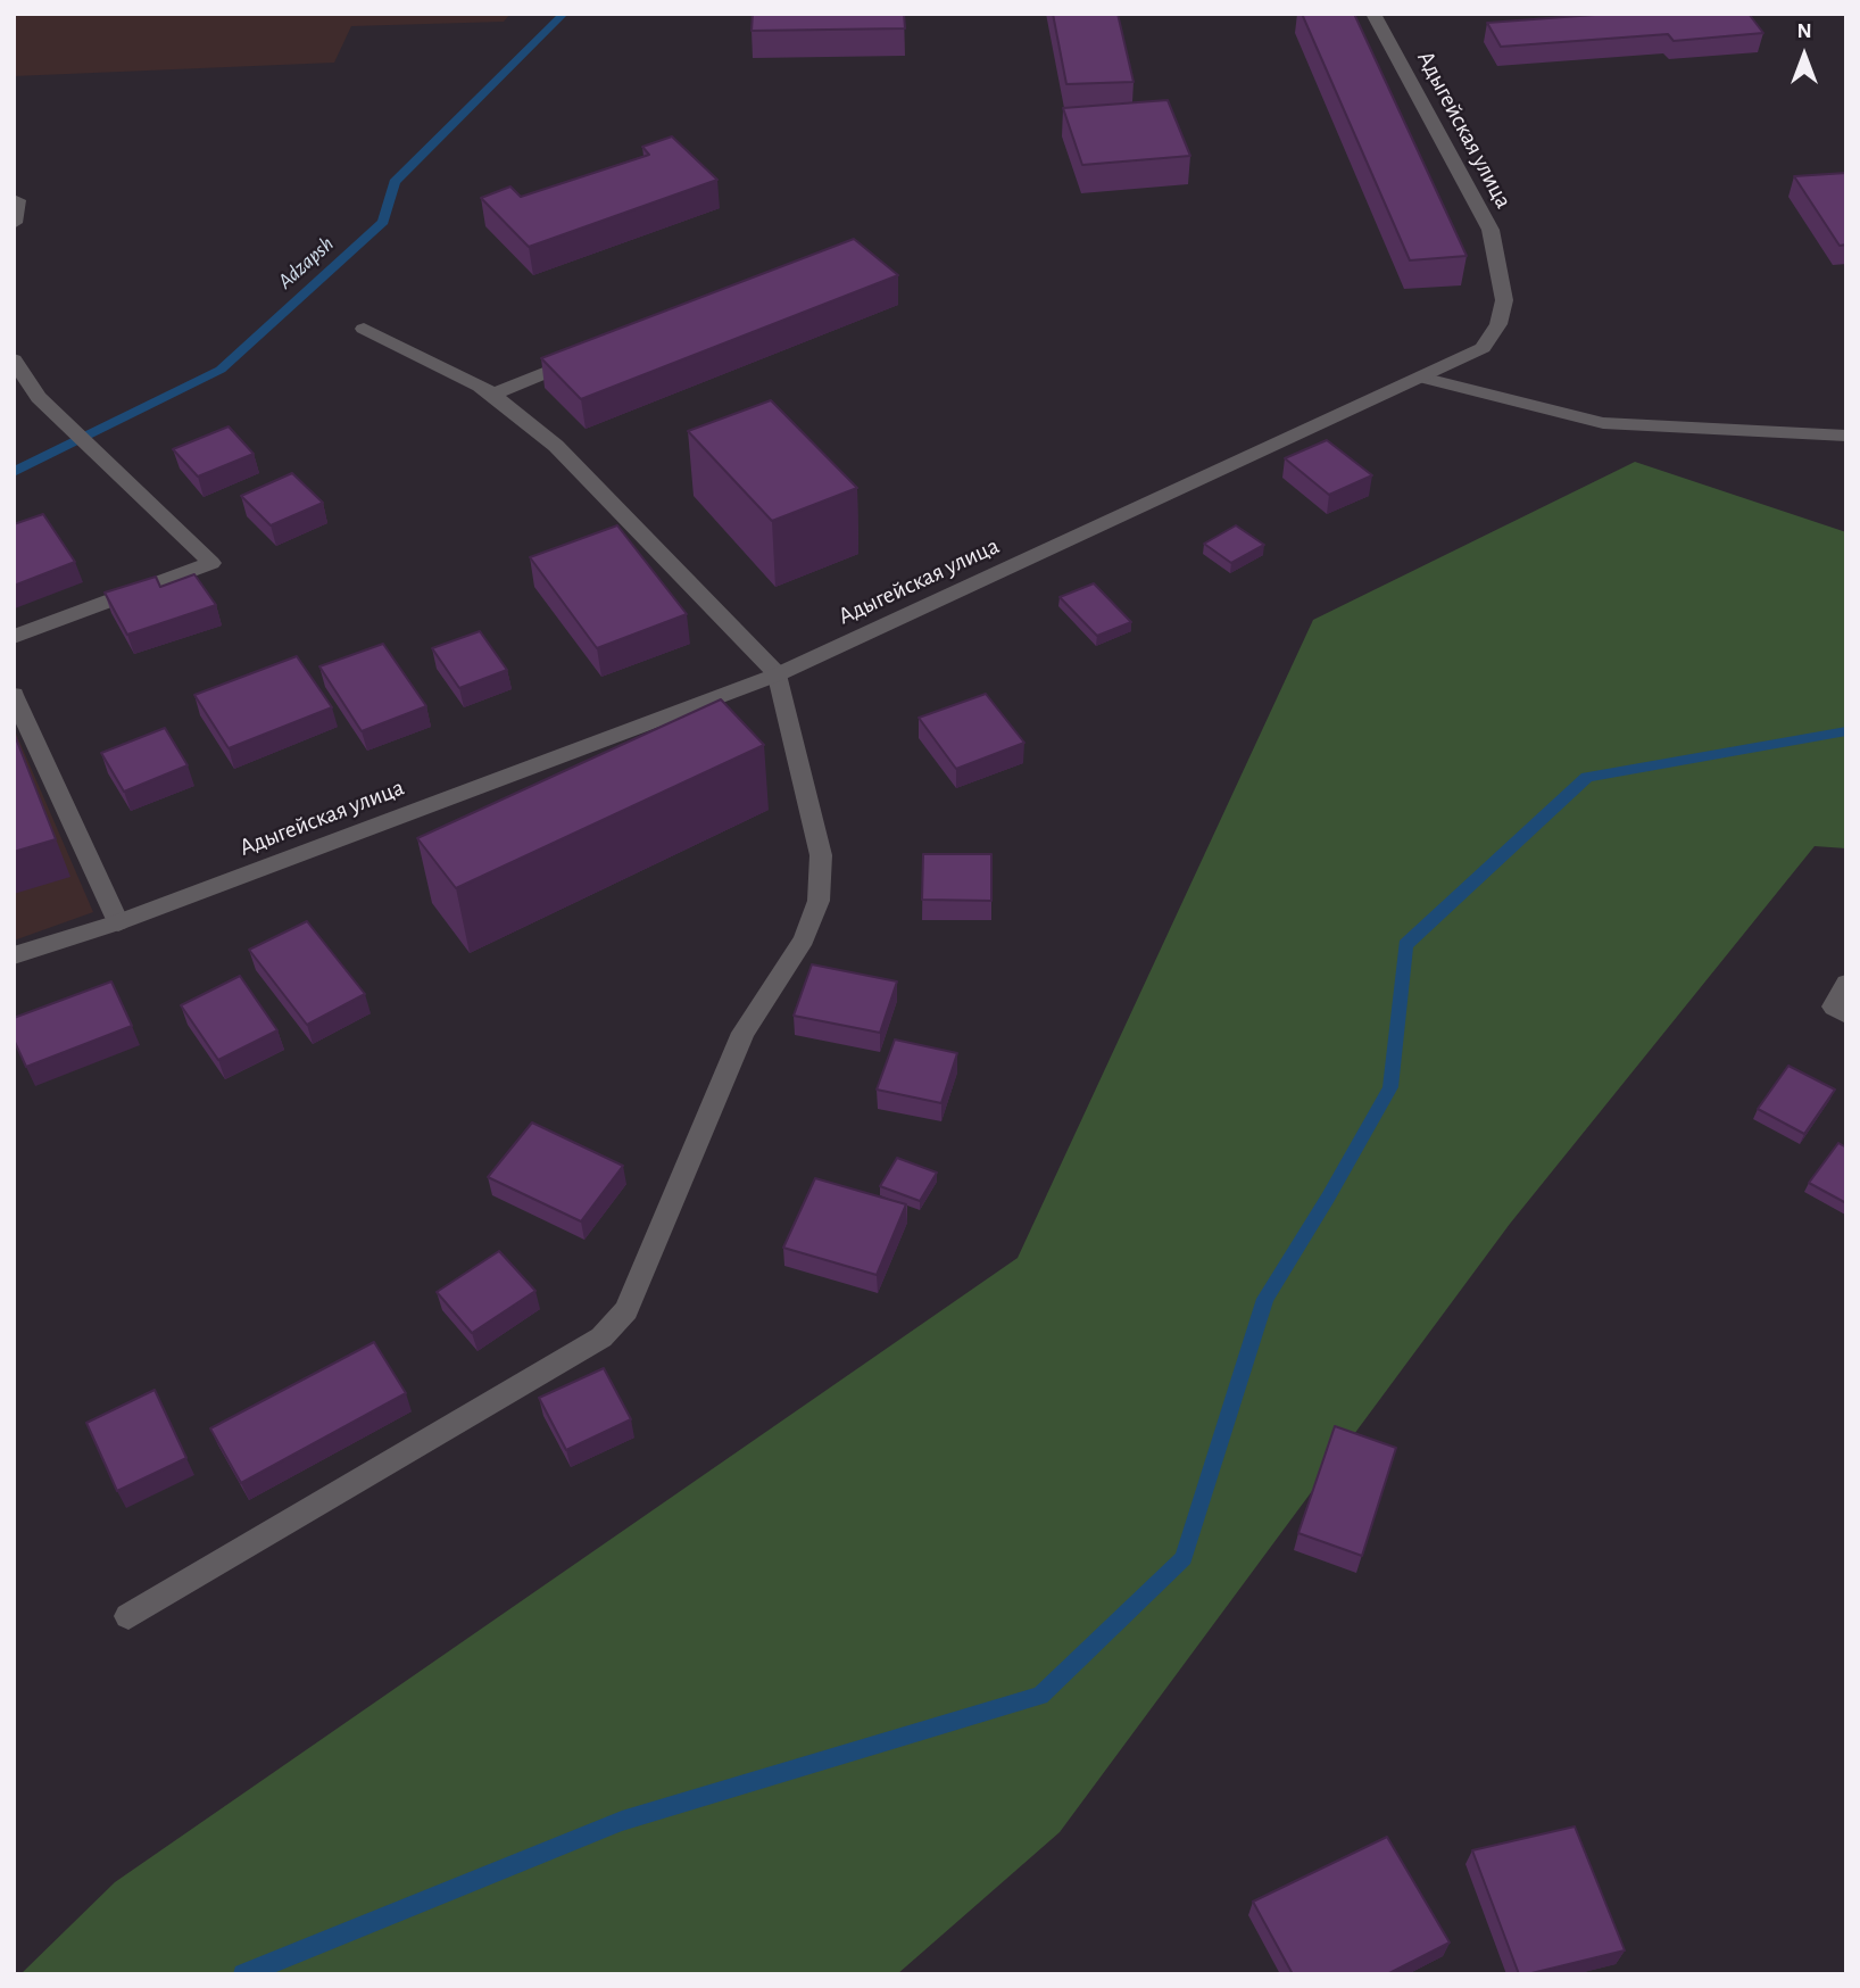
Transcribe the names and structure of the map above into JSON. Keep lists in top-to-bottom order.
{
  "streets": {
    "street": ["Адыгейская улица"]
  },
  "water": ["Adzapsh"],
  "north": "top"
}
